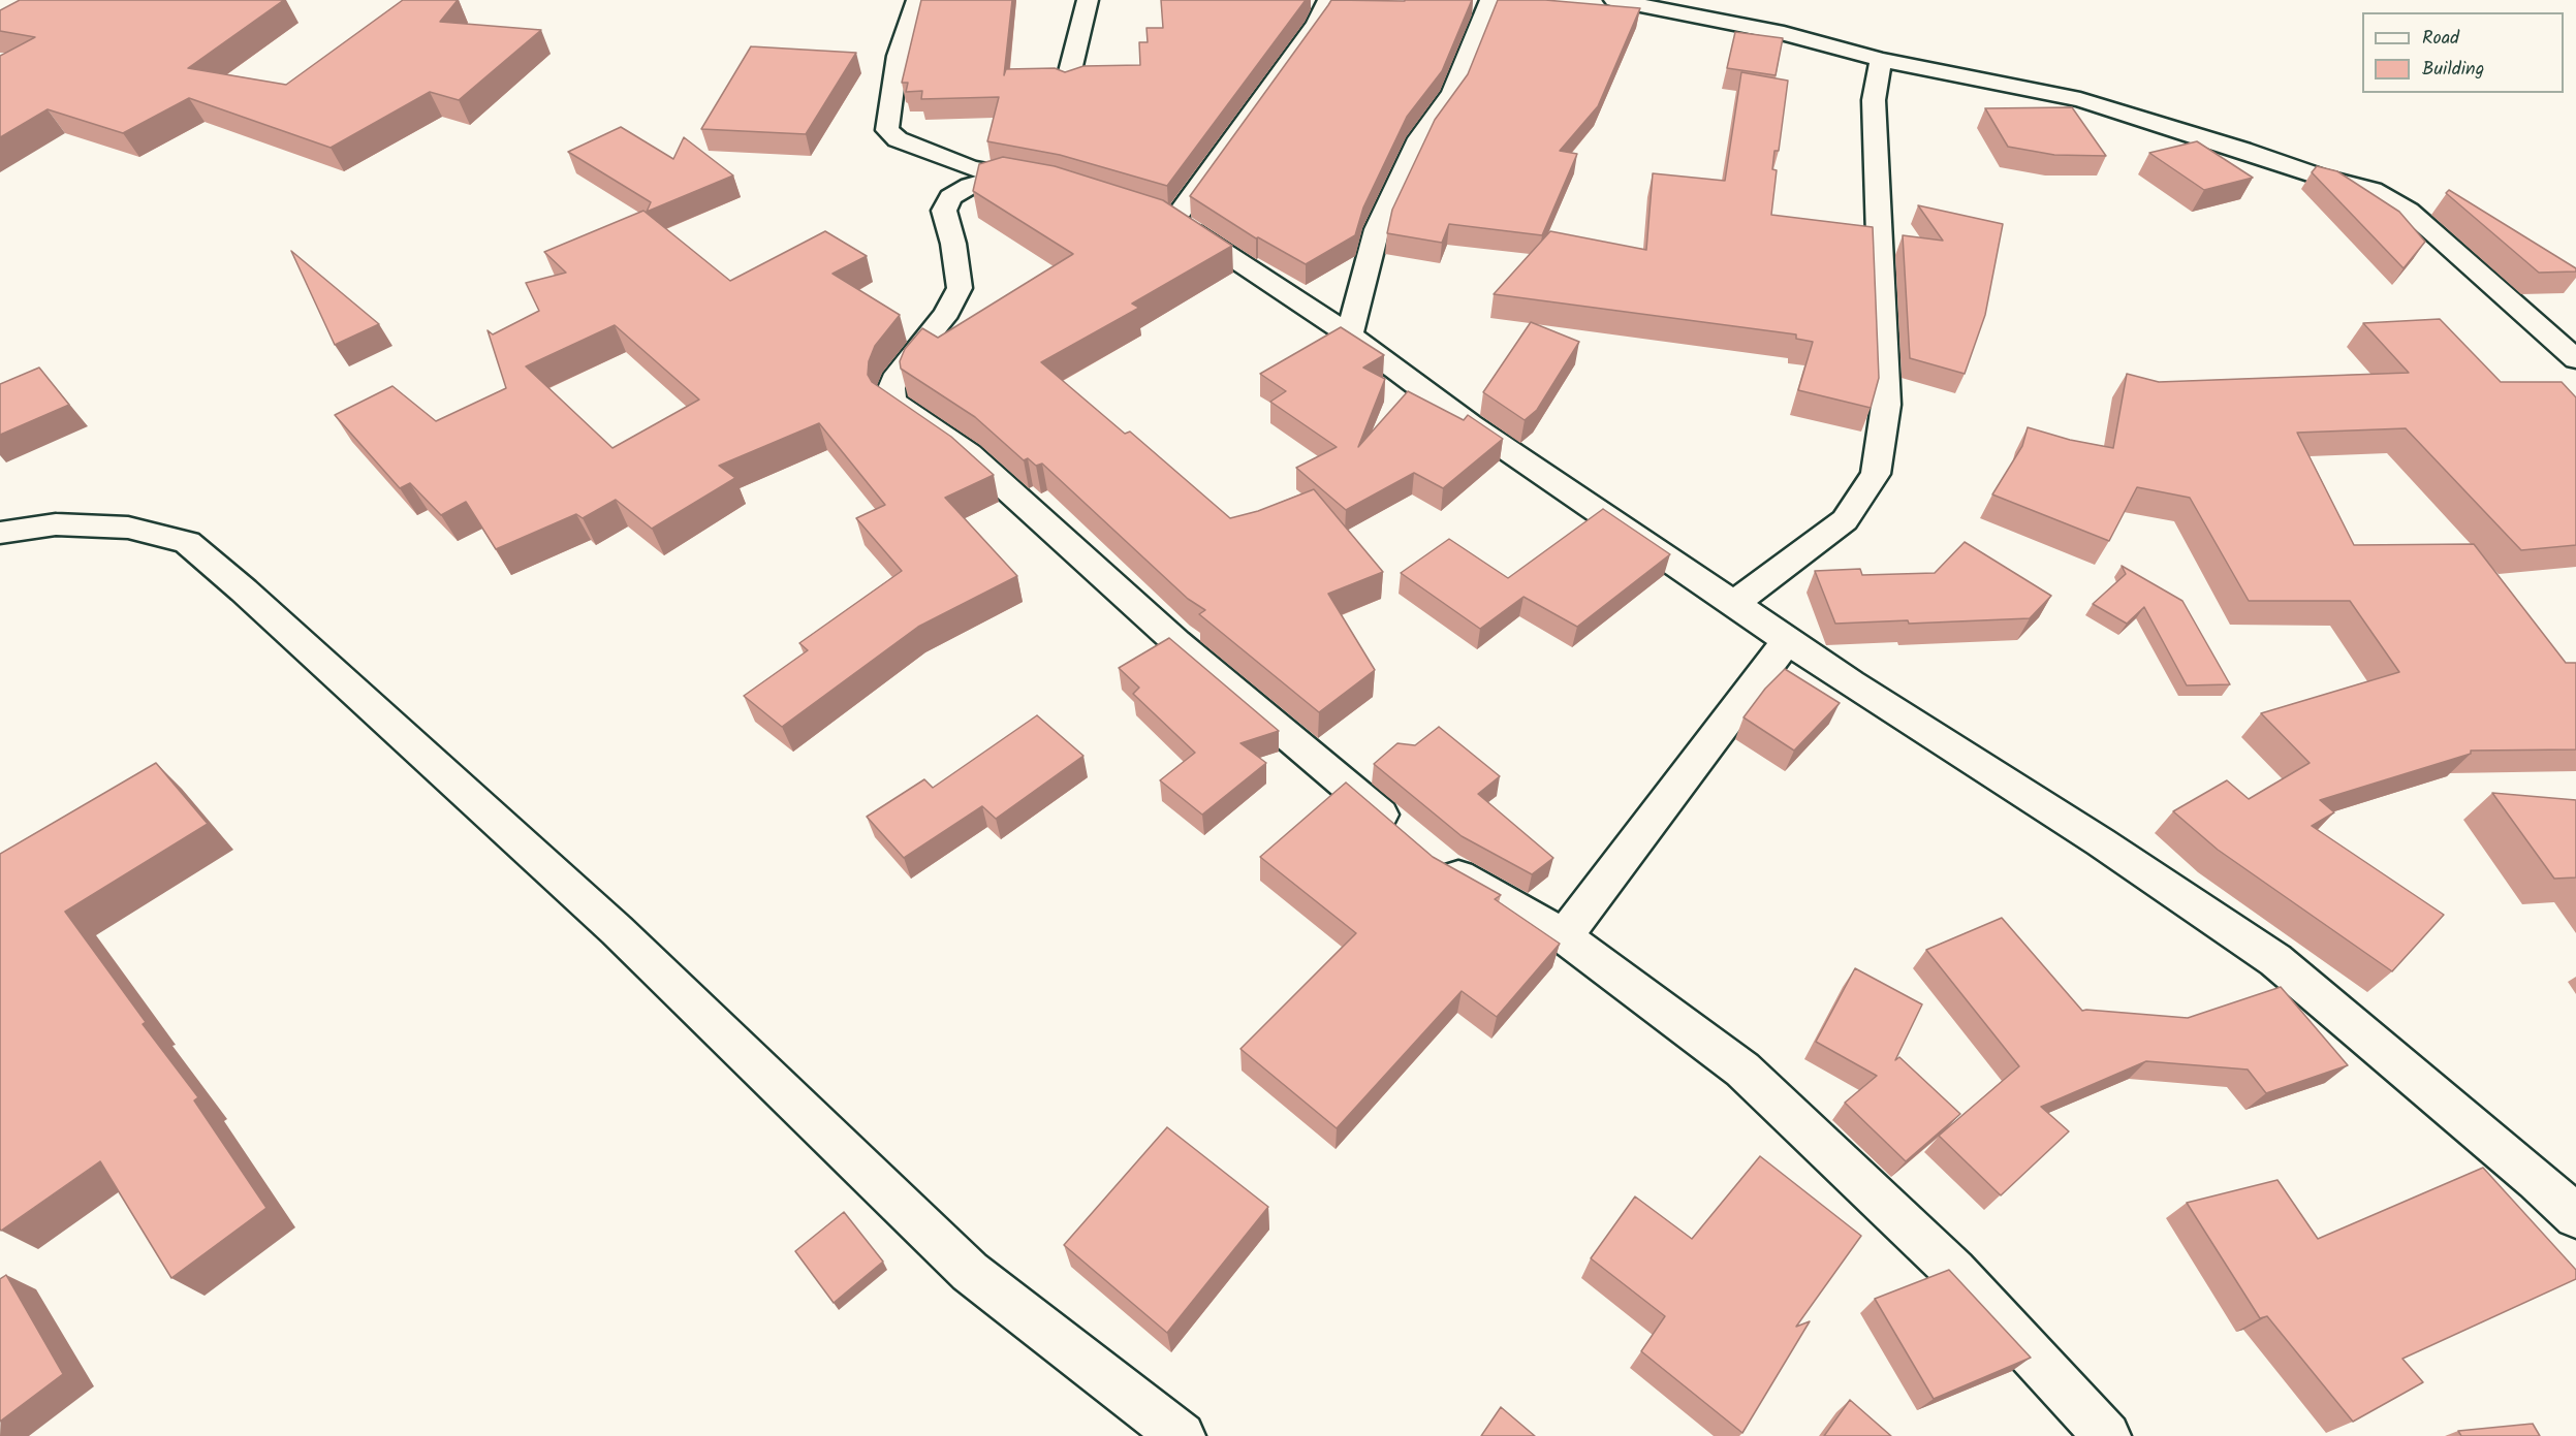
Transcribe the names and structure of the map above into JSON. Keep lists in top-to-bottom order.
{
  "legend": ["Road", "Building"]
}
